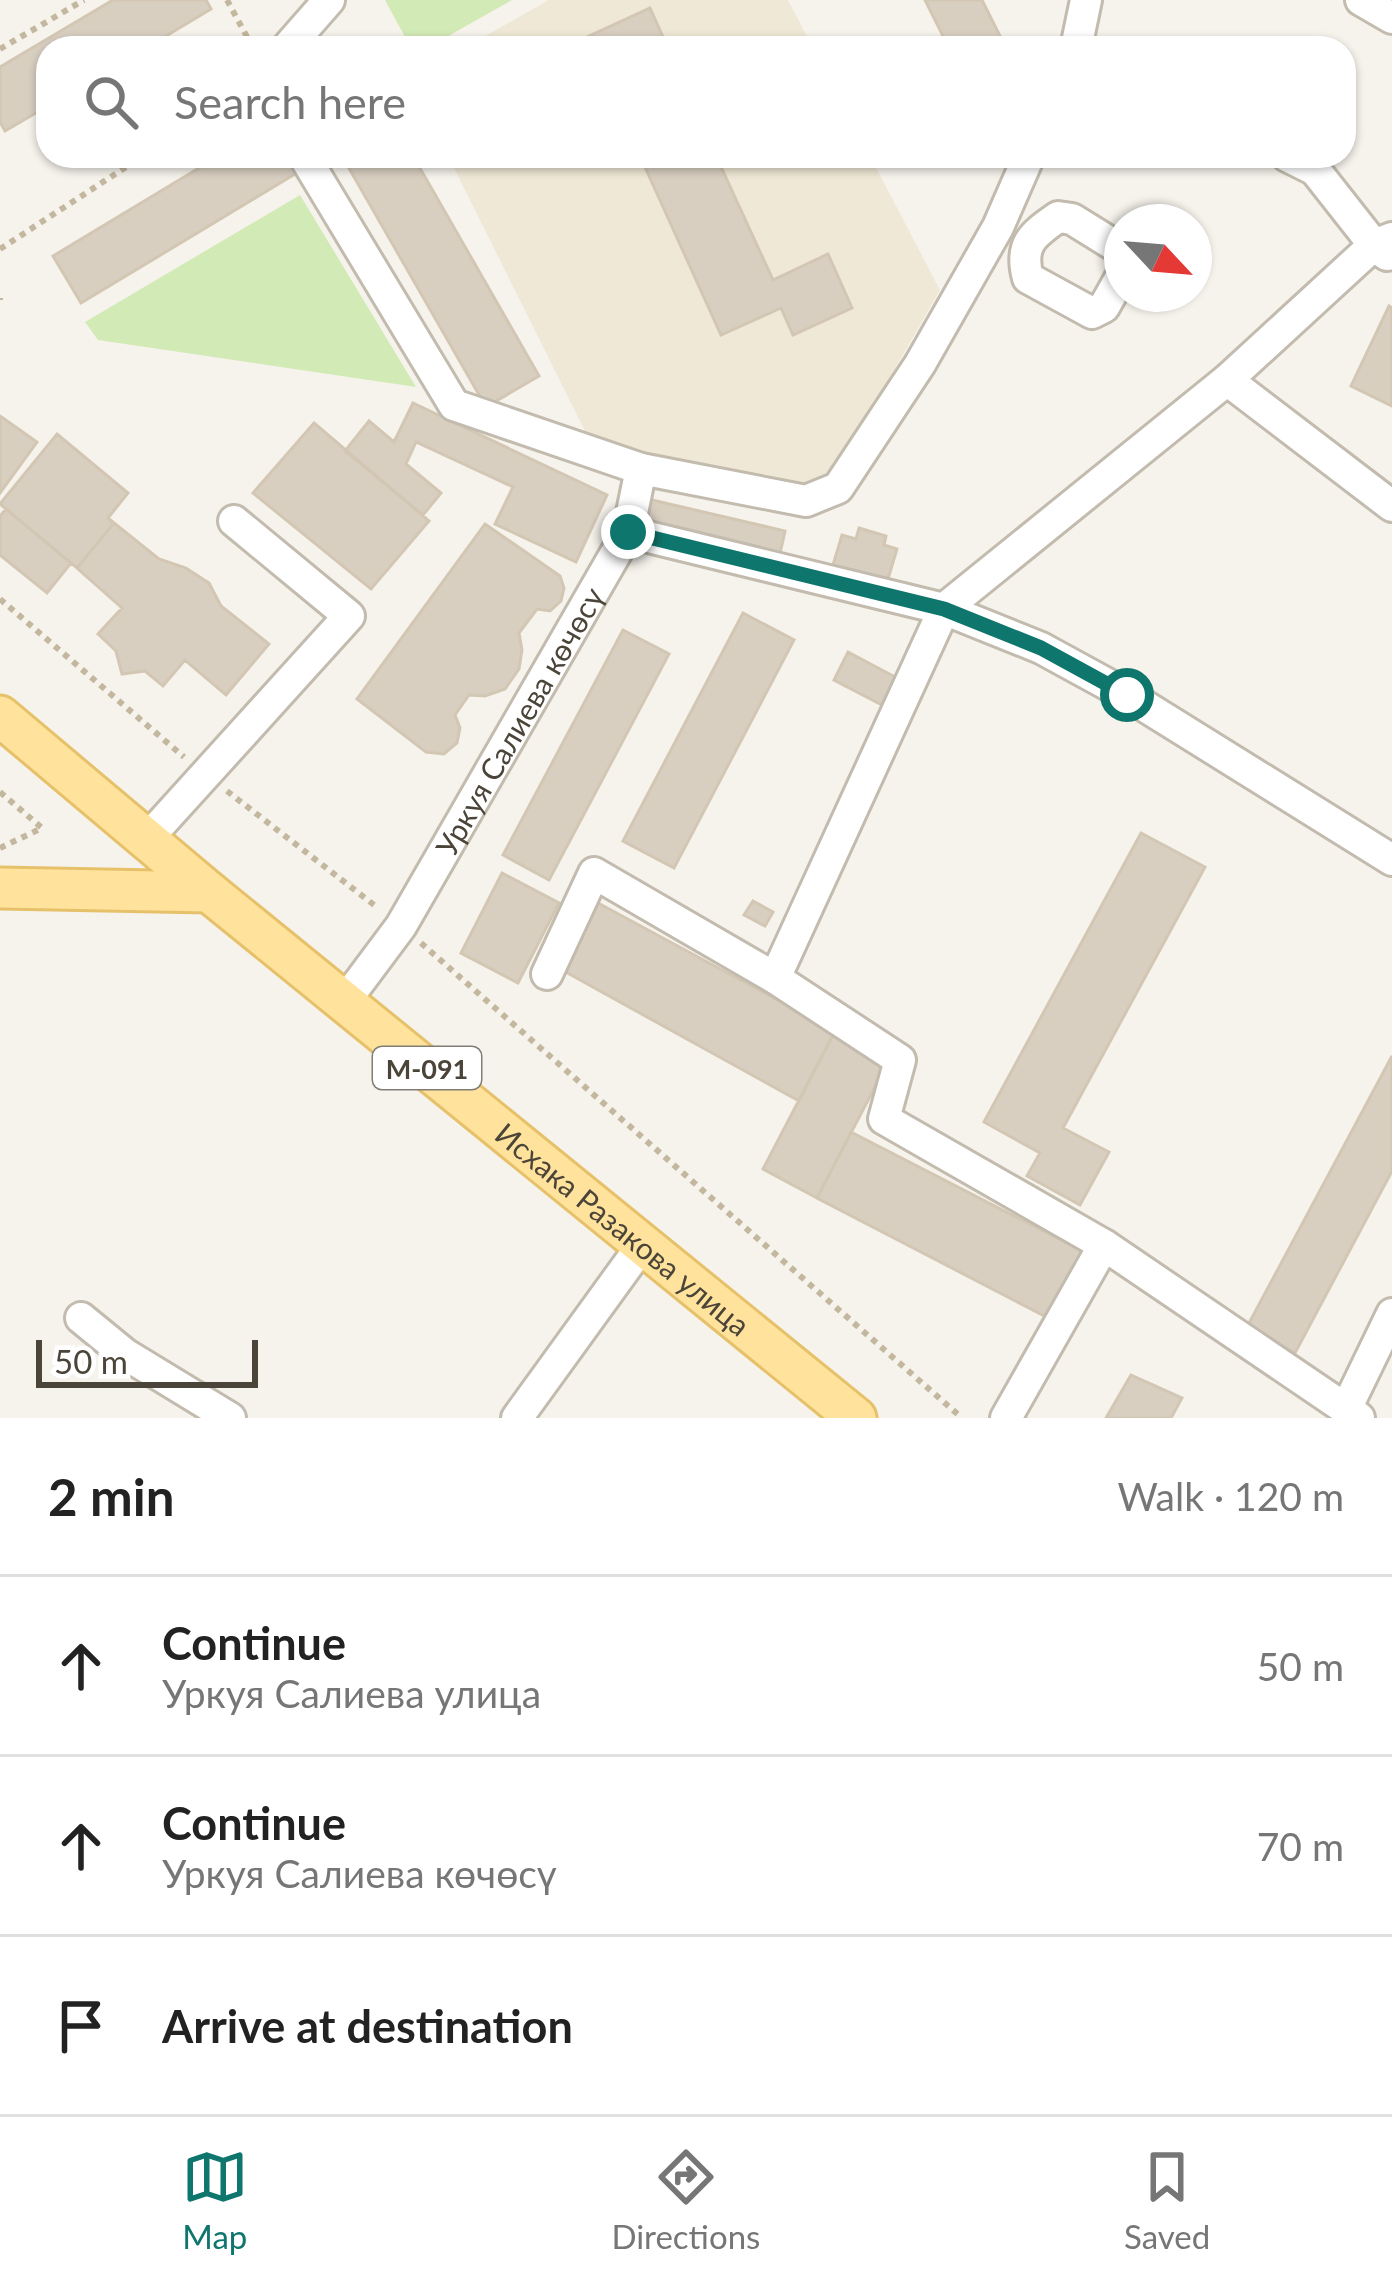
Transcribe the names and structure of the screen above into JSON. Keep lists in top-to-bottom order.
{
  "streets": {
    "main road": ["М-091", "Исхака Разакова улица"],
    "street": ["Уркуя Салиева көчөсү"]
  },
  "crossings": [
    ["Уркуя Салиева көчөсү", "Исхака Разакова улица"]
  ],
  "scale_bar": "50 m",
  "north": "bottom right",
  "page": {
    "search": "Search here",
    "scale": "50 m",
    "heading": ["2 min", "Walk · 120 m"],
    "list": [
      ["Continue", "Уркуя Салиева улица", "50 m"],
      ["Continue", "Уркуя Салиева көчөсү", "70 m"],
      "Arrive at destination"
    ],
    "nav": ["Map", "Directions", "Saved"]
  }
}
